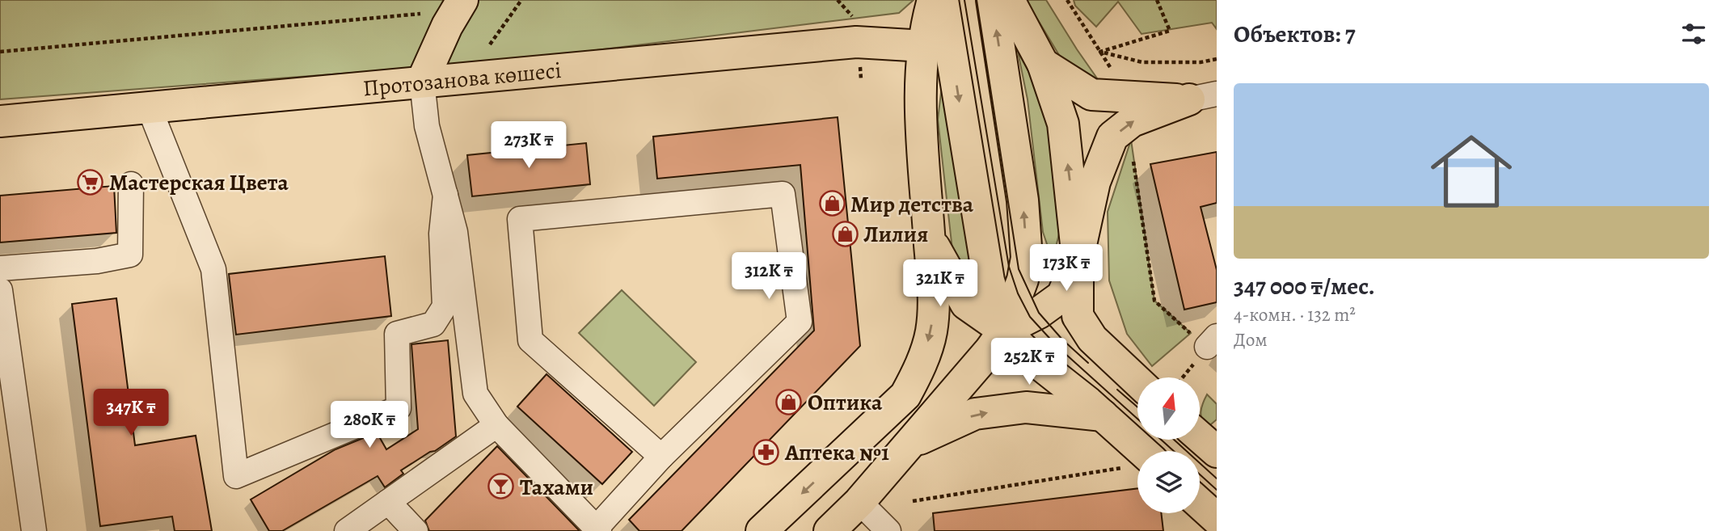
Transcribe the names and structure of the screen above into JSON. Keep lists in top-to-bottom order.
{
  "streets": {
    "main road": ["Протозанова көшесі"]
  },
  "places": {
    "supermarket": ["Мастерская Цвета"],
    "shop": ["Мир детства", "Лилия", "Оптика"],
    "pharmacy": ["Аптека №1"],
    "bar": ["Тахами"]
  },
  "north": "top",
  "page": {
    "heading": "Объектов: 7",
    "list": [
      {
        "name": "347 000 ₸/мес.",
        "note": "4-комн. · 132 m² · Дом"
      }
    ],
    "price": [
      "273K ₸",
      "173K ₸",
      "312K ₸",
      "321K ₸",
      "252K ₸",
      "347K ₸",
      "280K ₸"
    ]
  }
}
